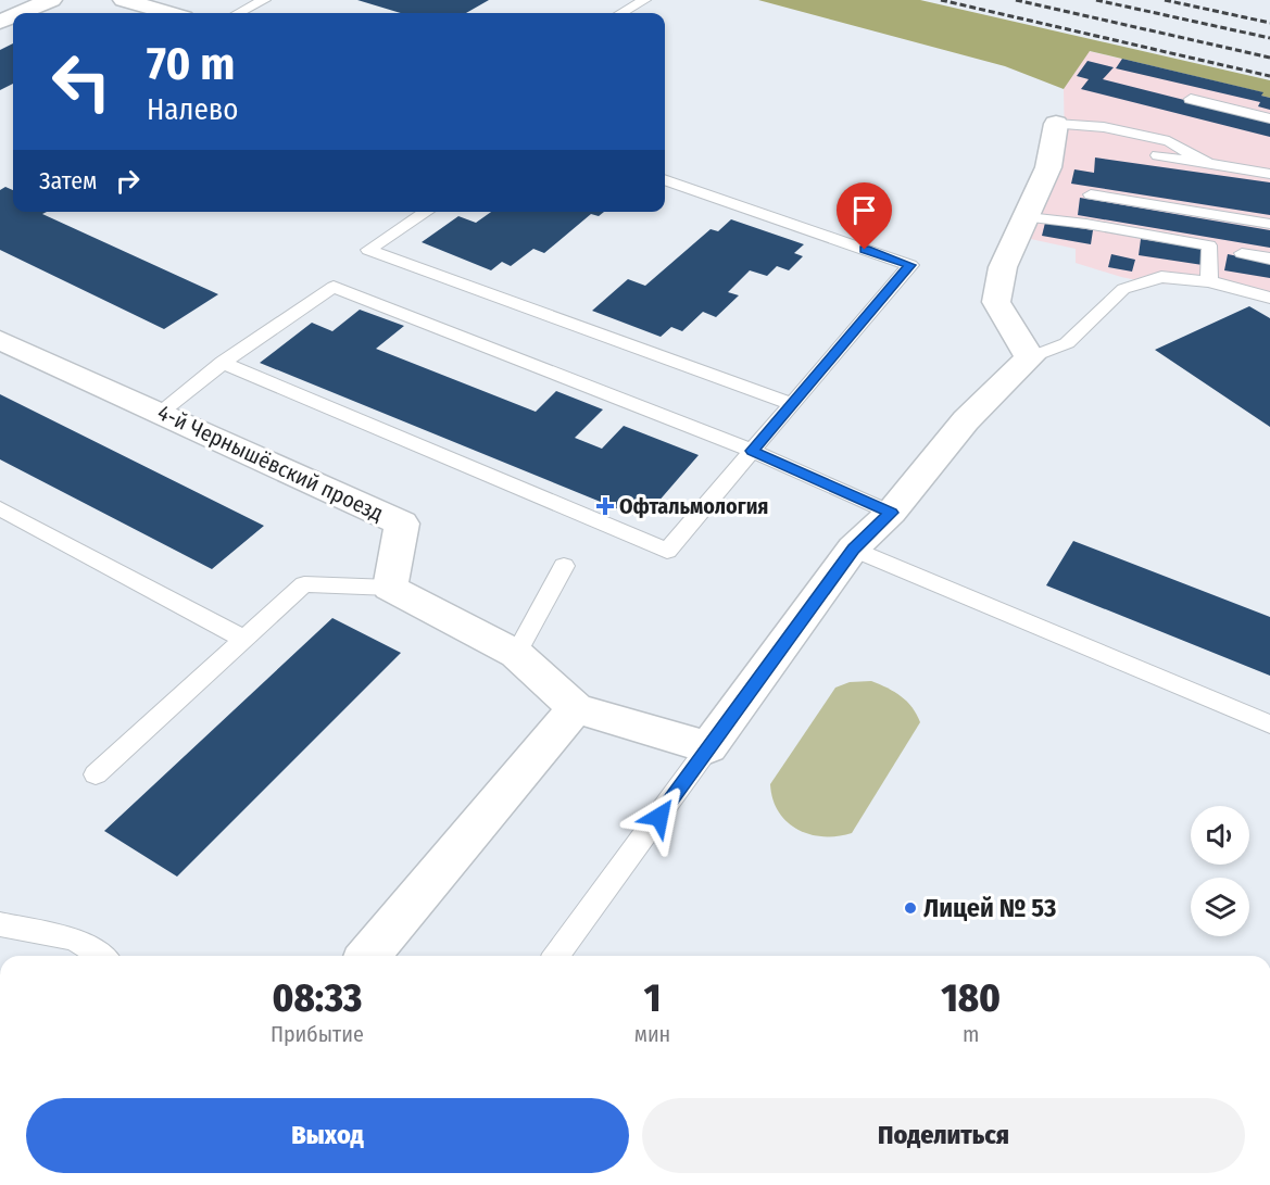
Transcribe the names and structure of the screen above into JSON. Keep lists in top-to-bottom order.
{
  "streets": {
    "street": ["4-й Чернышёвский проезд"]
  },
  "places": {
    "health": ["Офтальмология"],
    "other": ["Лицей № 53"]
  },
  "page": {
    "turn": ["70 m", "Налево"],
    "then": "Затем",
    "eta": [
      "08:33",
      "Прибытие",
      "1",
      "мин",
      "180",
      "m"
    ],
    "buttons": ["Выход", "Поделиться"]
  }
}
